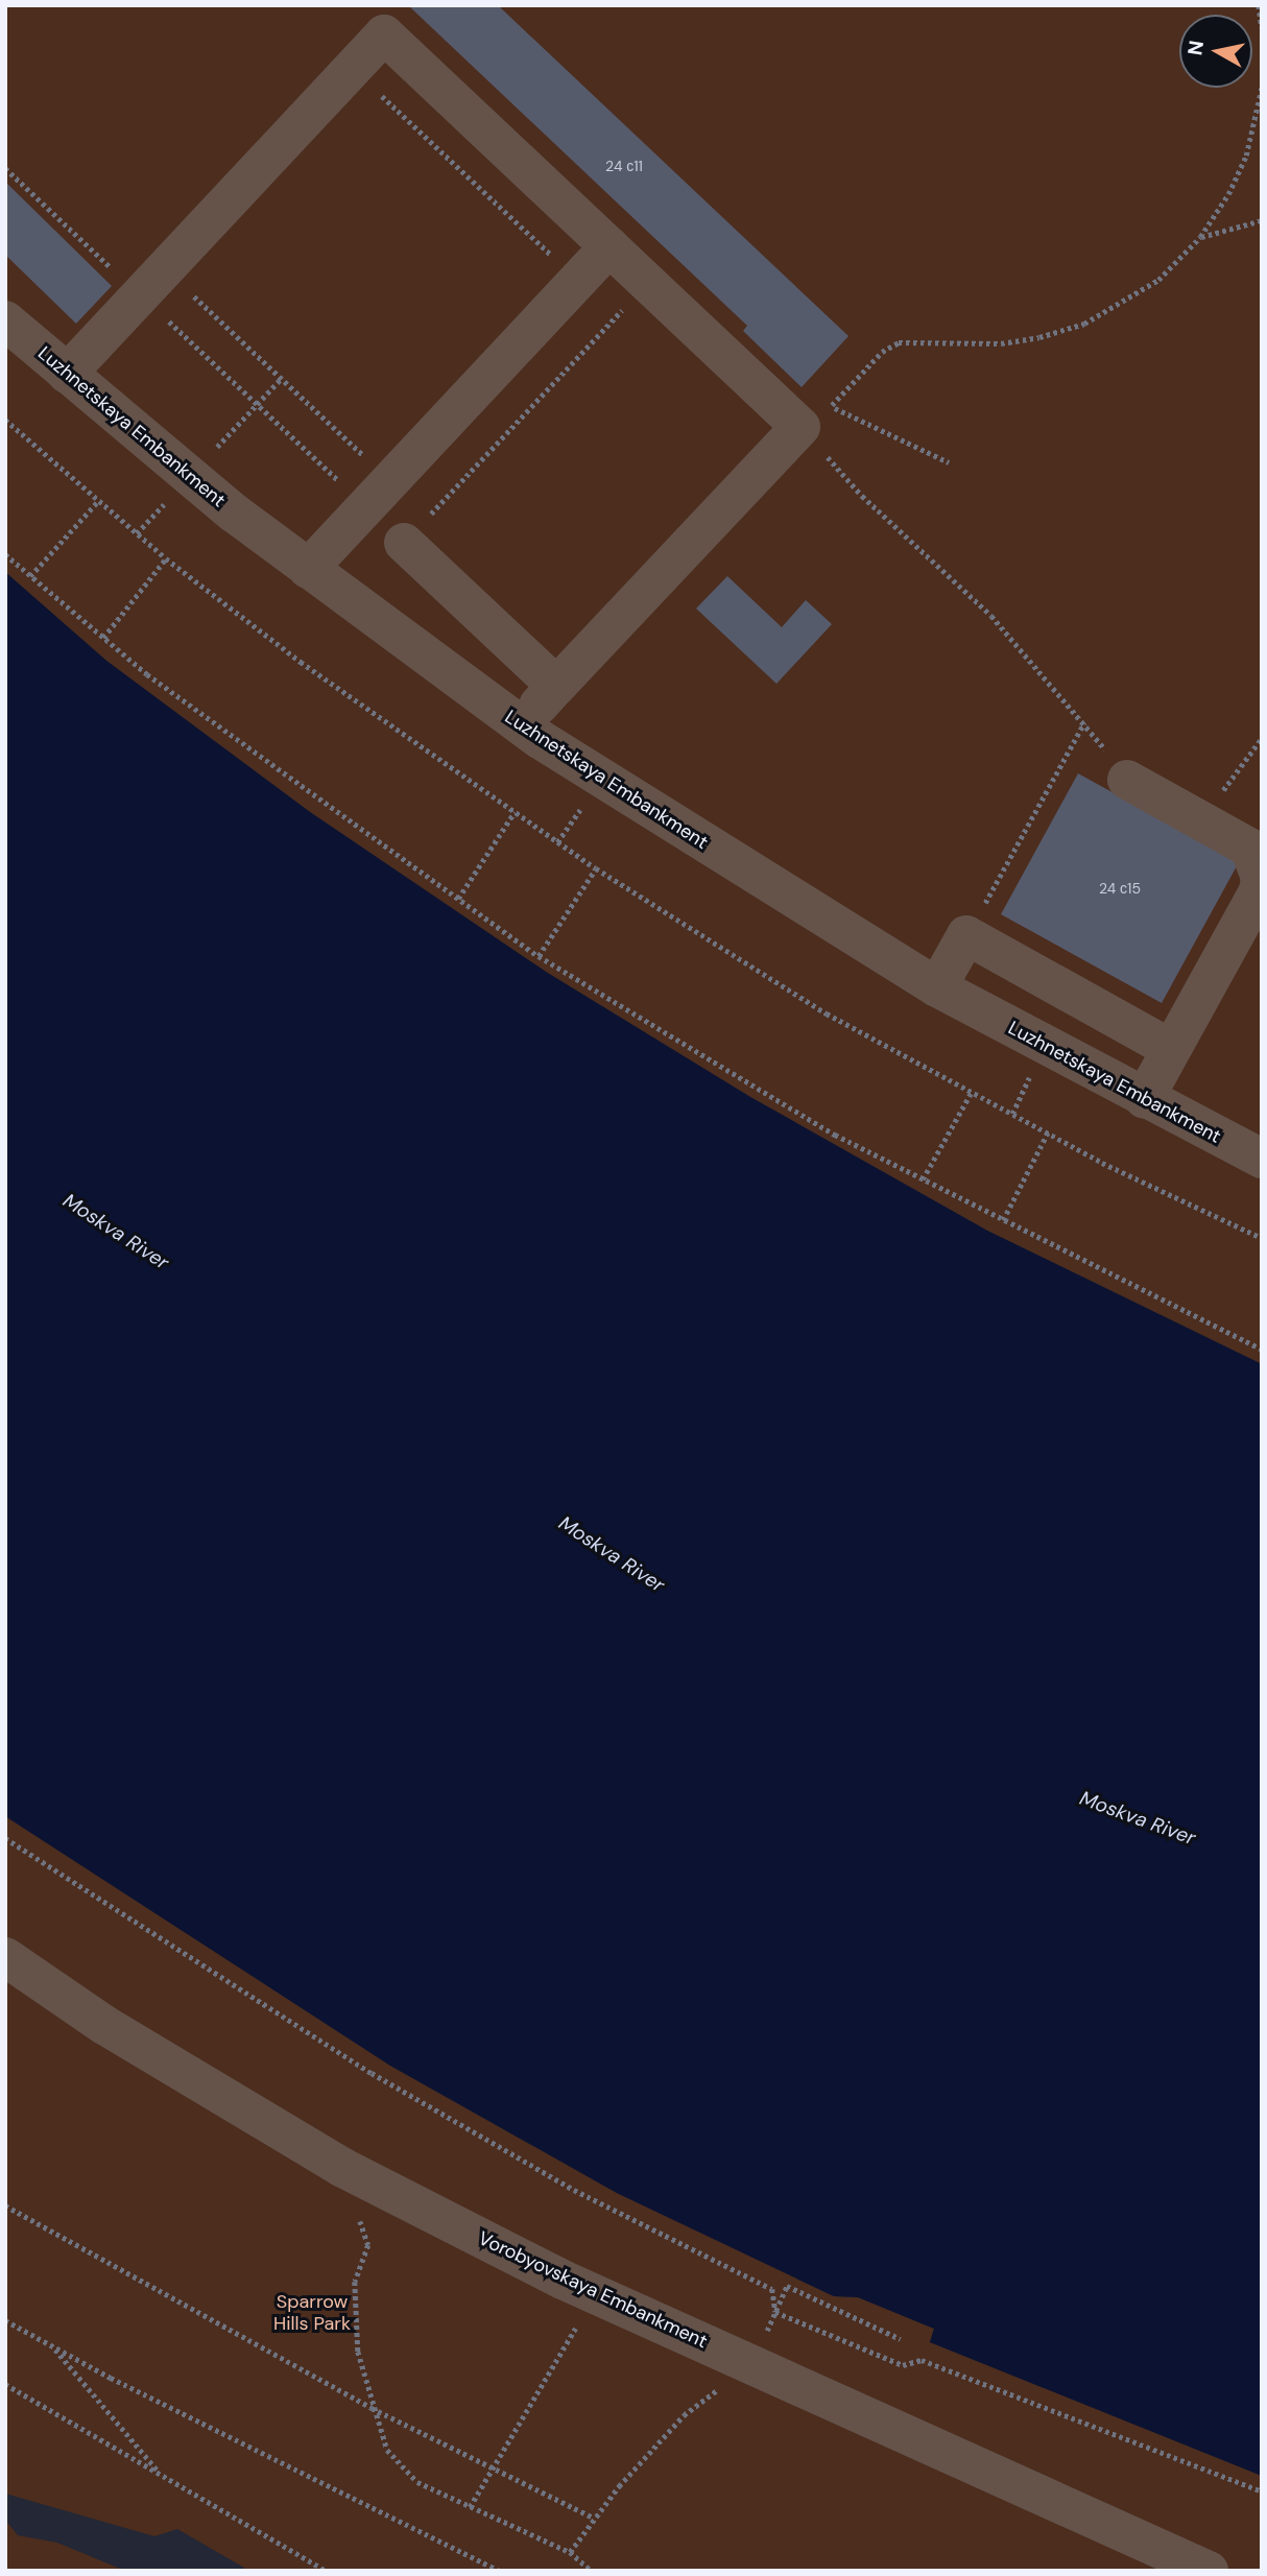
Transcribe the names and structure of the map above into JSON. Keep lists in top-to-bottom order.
{
  "streets": {
    "street": ["Luzhnetskaya Embankment", "Vorobyovskaya Embankment"]
  },
  "water": ["Moskva River"],
  "parks": ["Sparrow Hills Park"],
  "house_numbers": ["24 с11", "24 с15"],
  "north": "left"
}
